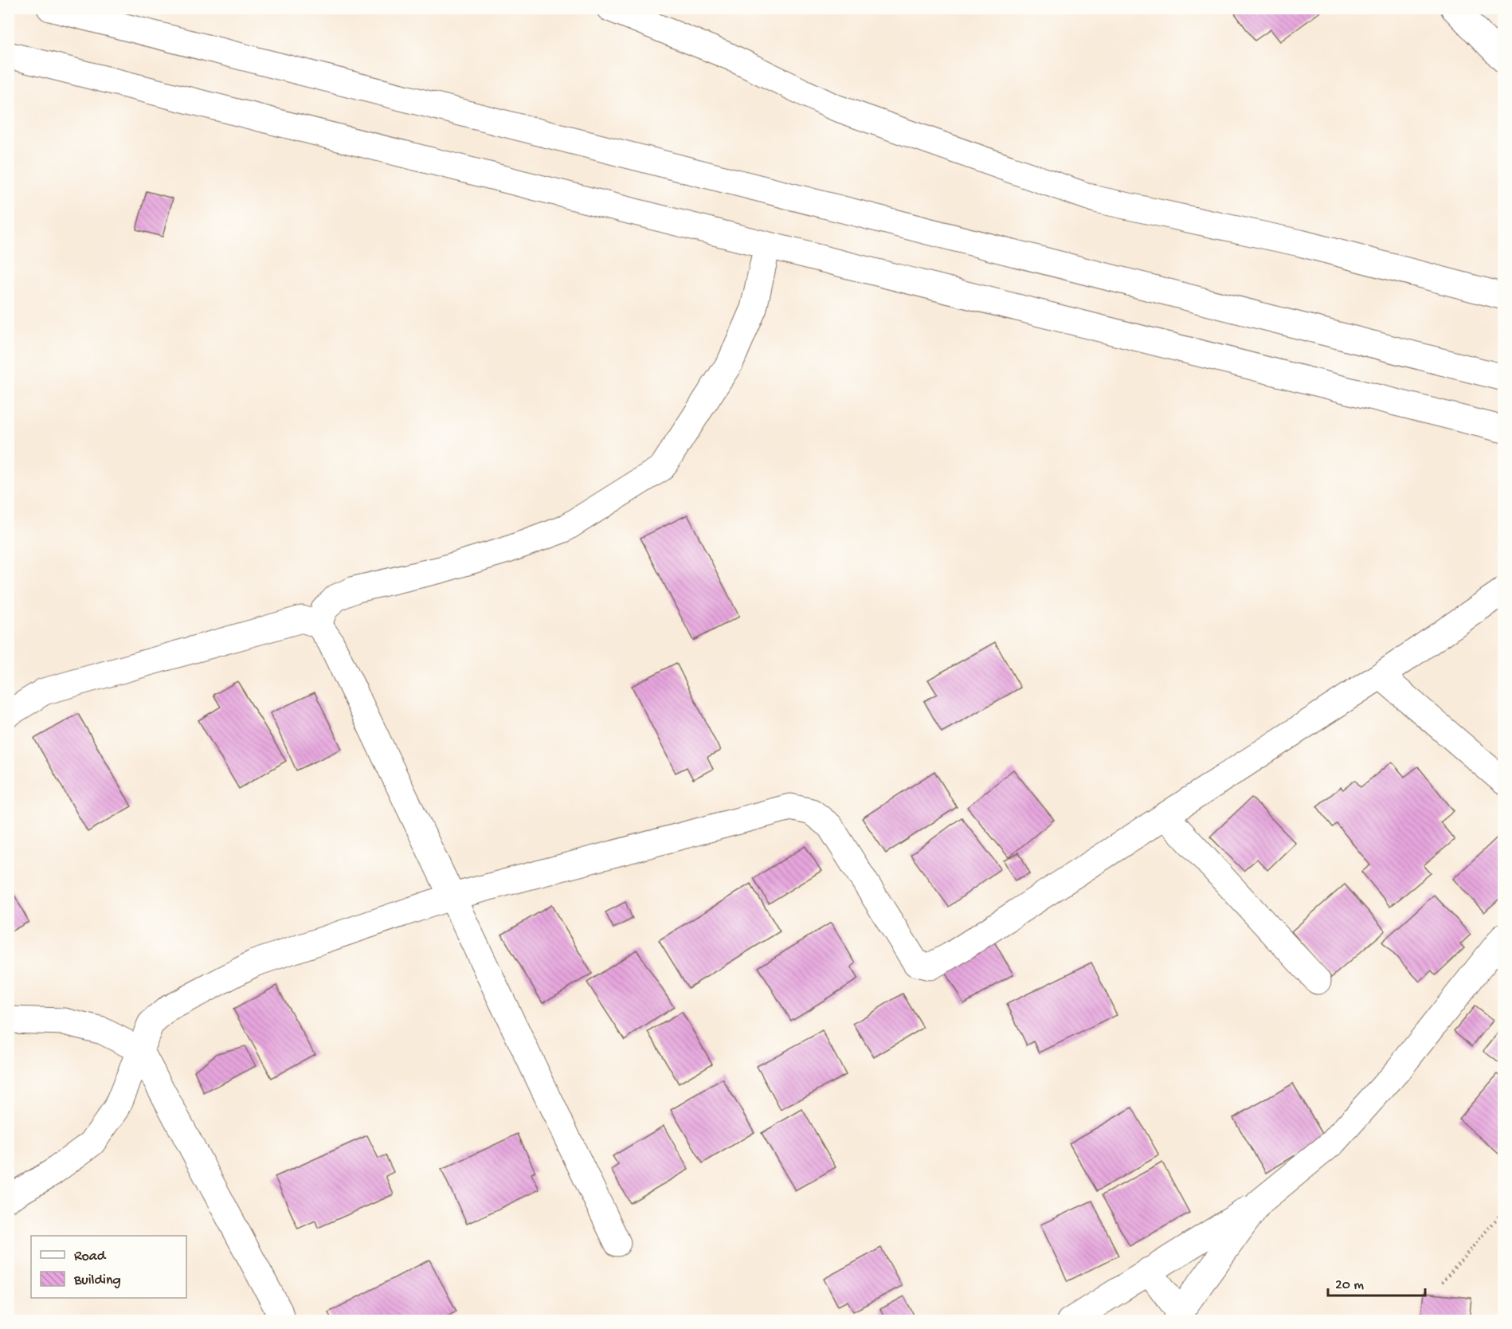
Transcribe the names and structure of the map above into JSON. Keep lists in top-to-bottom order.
{
  "legend": ["Road", "Building"],
  "scale_bar": "20 m"
}
